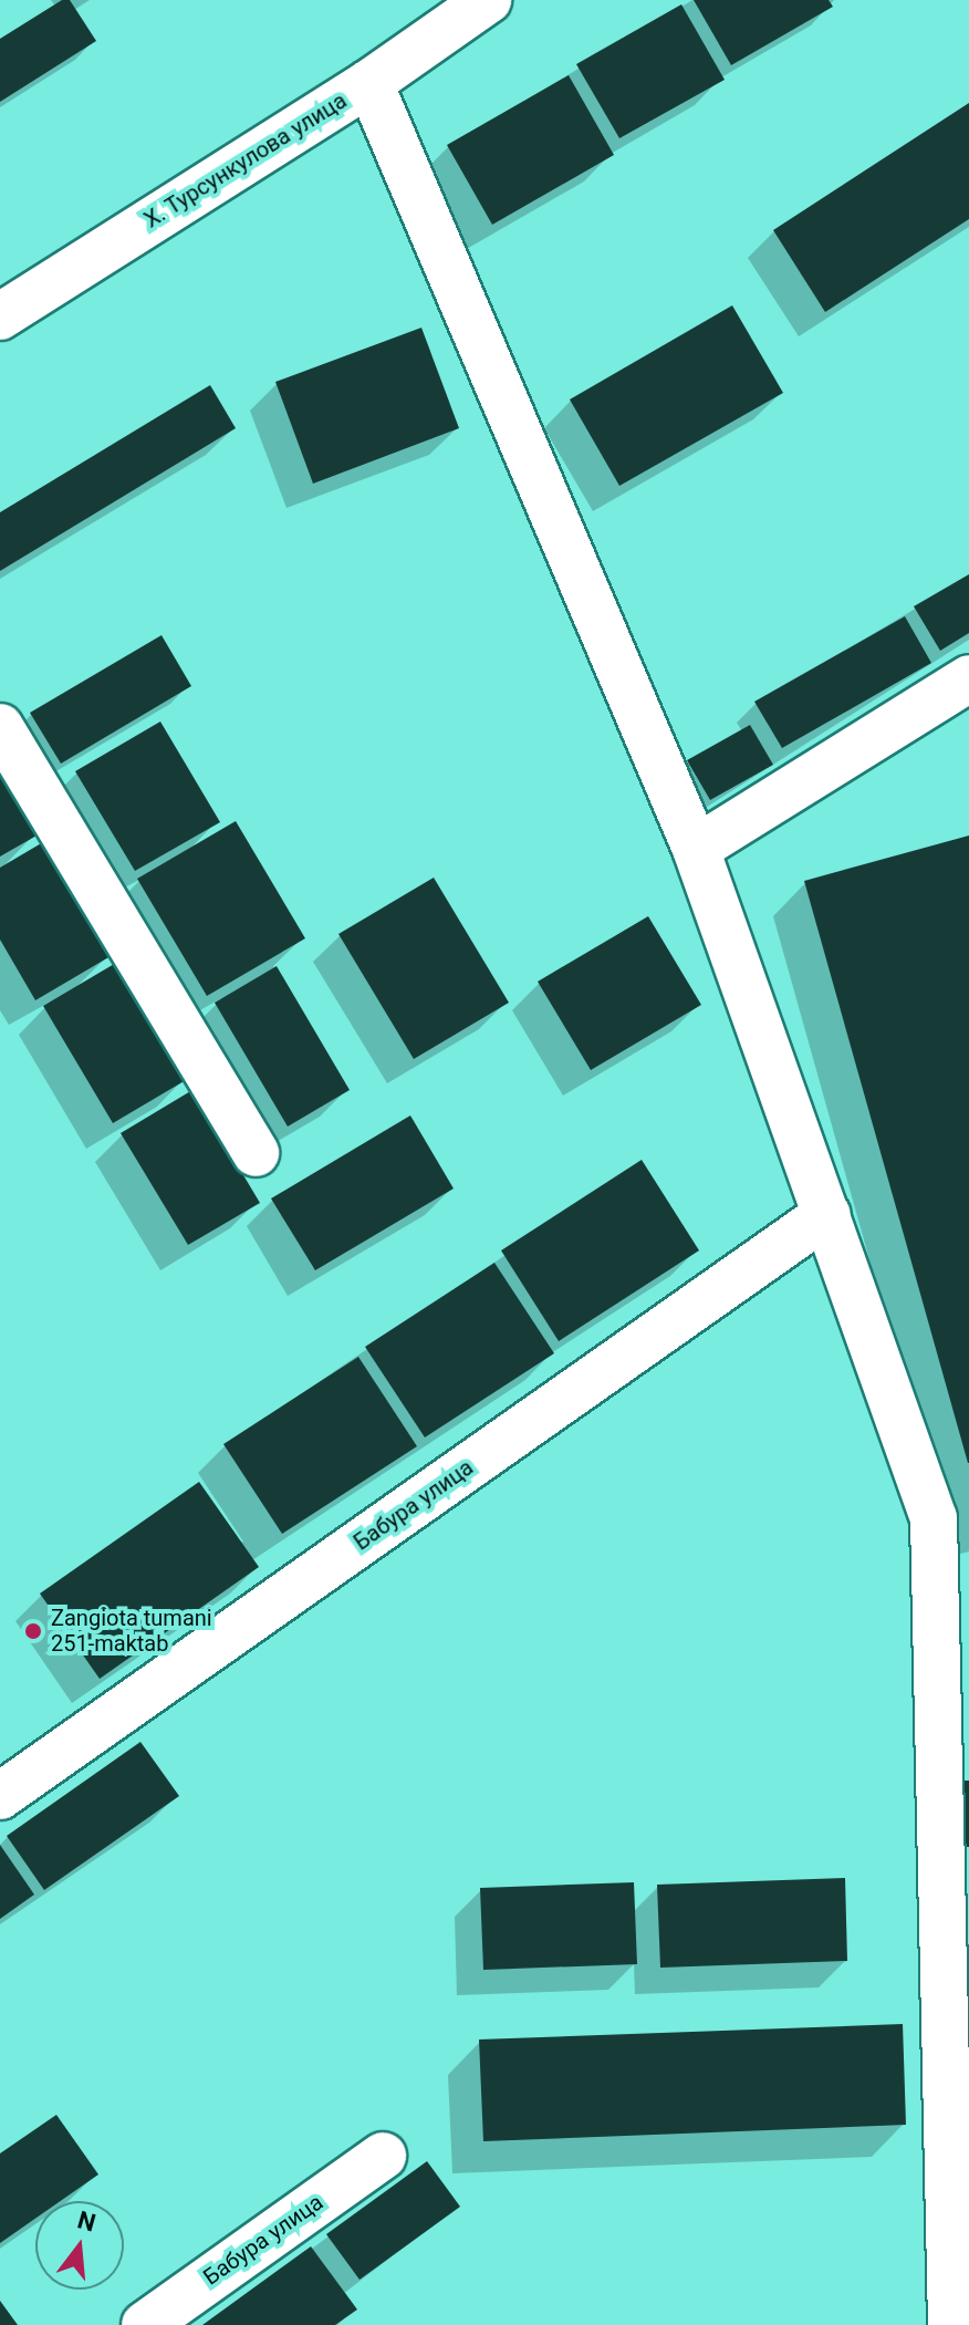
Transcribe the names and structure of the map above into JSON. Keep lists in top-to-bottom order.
{
  "streets": {
    "street": ["Х. Турсункулова улица", "Бабура улица"]
  },
  "places": ["Zangiota tumani 251-maktab"],
  "north": "top"
}
